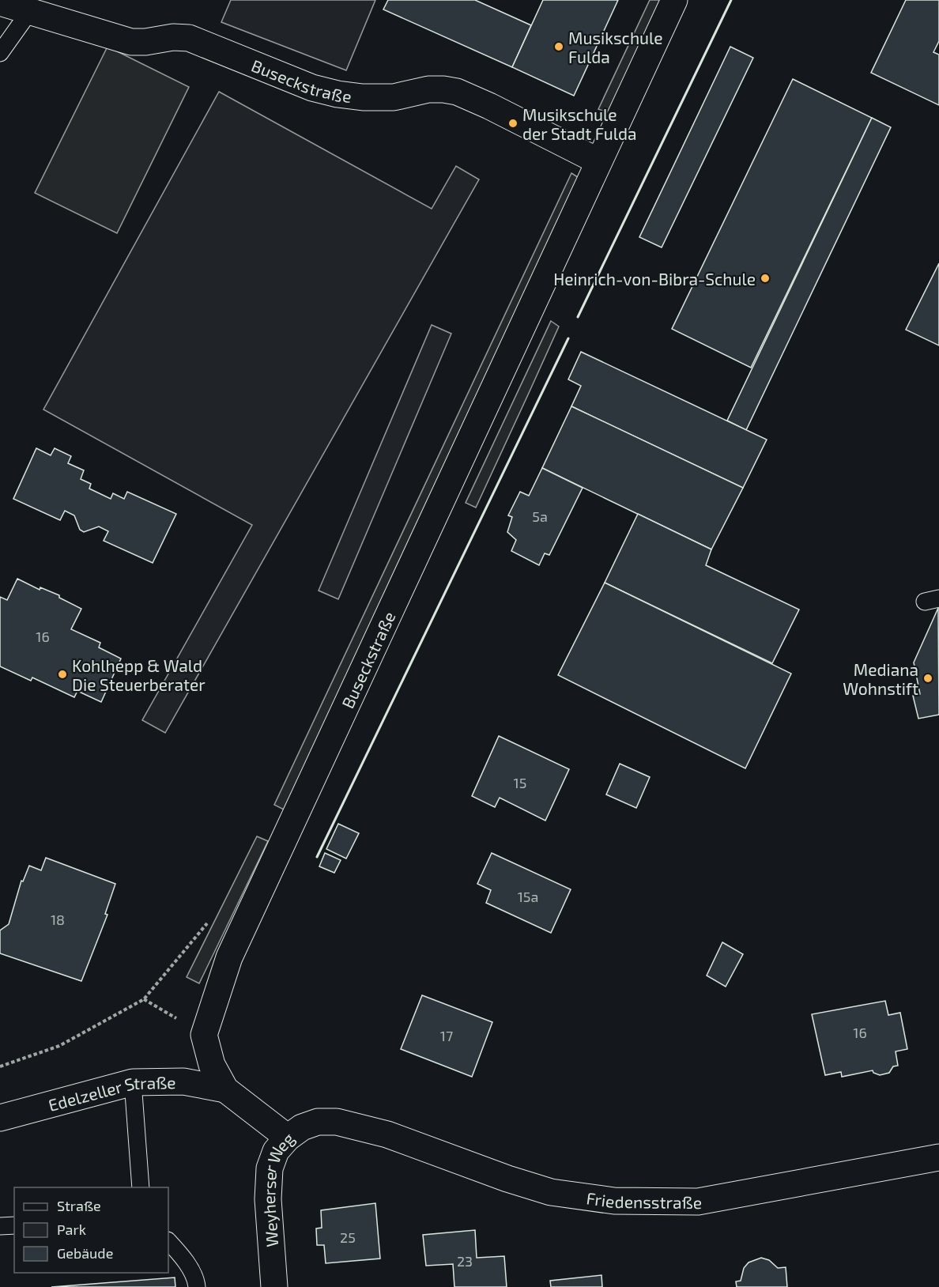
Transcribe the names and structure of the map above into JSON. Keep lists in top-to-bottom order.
{
  "streets": {
    "street": [
      "Buseckstraße",
      "Edelzeller Straße",
      "Weyherser Weg",
      "Friedensstraße"
    ]
  },
  "crossings": [
    ["Buseckstraße", "Edelzeller Straße"],
    ["Buseckstraße", "Weyherser Weg"],
    ["Weyherser Weg", "Friedensstraße"]
  ],
  "places": [
    "Musikschule Fulda",
    "Musikschule der Stadt Fulda",
    "Heinrich-von-Bibra-Schule",
    "Kohlhepp & Wald Die Steuerberater",
    "Mediana Wohnstift"
  ],
  "house_numbers": [
    "5a",
    "16",
    "15",
    "15a",
    "18",
    "16",
    "17",
    "25",
    "23"
  ],
  "legend": ["Straße", "Park", "Gebäude"]
}
